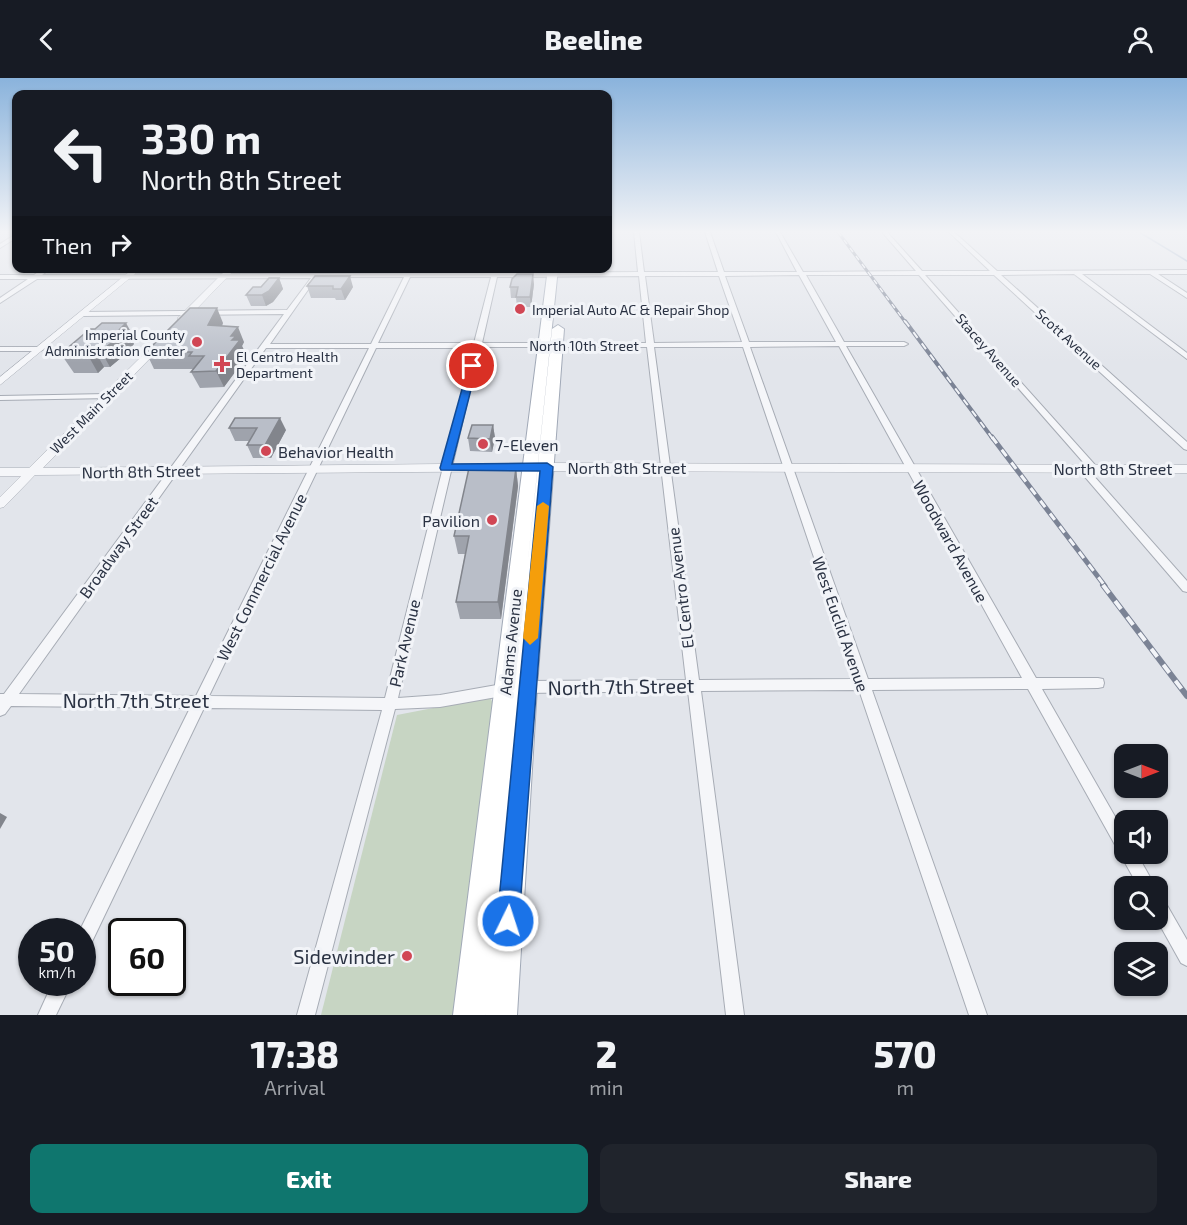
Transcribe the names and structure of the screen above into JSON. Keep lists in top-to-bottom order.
{
  "streets": {
    "main road": ["Adams Avenue"],
    "street": [
      "Scott Avenue",
      "North 10th Street",
      "Stacey Avenue",
      "West Main Street",
      "North 8th Street",
      "Woodward Avenue",
      "Broadway Street",
      "West Commercial Avenue",
      "El Centro Avenue",
      "West Euclid Avenue",
      "Park Avenue",
      "North 7th Street"
    ]
  },
  "crossings": [
    ["North 10th Street", "Woodward Avenue"],
    ["North 10th Street", "Broadway Street"],
    ["North 10th Street", "West Commercial Avenue"],
    ["North 10th Street", "El Centro Avenue"],
    ["North 10th Street", "West Euclid Avenue"],
    ["North 10th Street", "Adams Avenue"],
    ["North 10th Street", "Park Avenue"],
    ["Stacey Avenue", "North 8th Street"],
    ["West Main Street", "North 8th Street"],
    ["North 8th Street", "Woodward Avenue"],
    ["North 8th Street", "Broadway Street"],
    ["North 8th Street", "West Commercial Avenue"],
    ["North 8th Street", "El Centro Avenue"],
    ["North 8th Street", "West Euclid Avenue"],
    ["North 8th Street", "Adams Avenue"],
    ["North 8th Street", "Park Avenue"],
    ["Woodward Avenue", "North 7th Street"],
    ["Broadway Street", "North 7th Street"],
    ["West Commercial Avenue", "North 7th Street"],
    ["El Centro Avenue", "North 7th Street"],
    ["West Euclid Avenue", "North 7th Street"],
    ["Adams Avenue", "North 7th Street"],
    ["Park Avenue", "North 7th Street"]
  ],
  "places": {
    "other": [
      "Imperial Auto AC & Repair Shop",
      "Imperial County Administration Center",
      "7-Eleven",
      "Behavior Health",
      "Pavilion",
      "Sidewinder"
    ],
    "health": ["El Centro Health Department"]
  },
  "north": "right",
  "page": {
    "header": "Beeline",
    "turn": ["330 m", "North 8th Street"],
    "then": "Then",
    "speed": "50 km/h",
    "limit": "60",
    "eta": [
      "17:38",
      "Arrival",
      "2",
      "min",
      "570",
      "m"
    ],
    "buttons": ["Exit", "Share"]
  }
}
